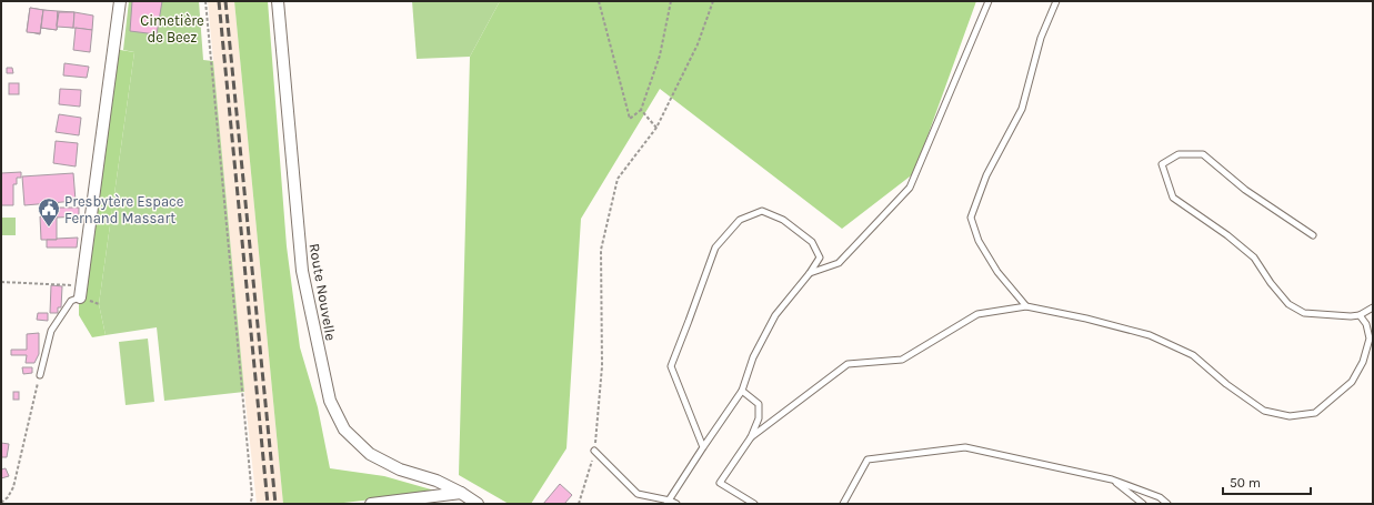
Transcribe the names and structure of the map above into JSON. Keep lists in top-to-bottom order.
{
  "streets": {
    "street": ["Route Nouvelle"]
  },
  "parks": ["Cimetière de Beez"],
  "places": {
    "public building": ["Presbytère Espace Fernand Massart"]
  },
  "scale_bar": "50 m"
}
